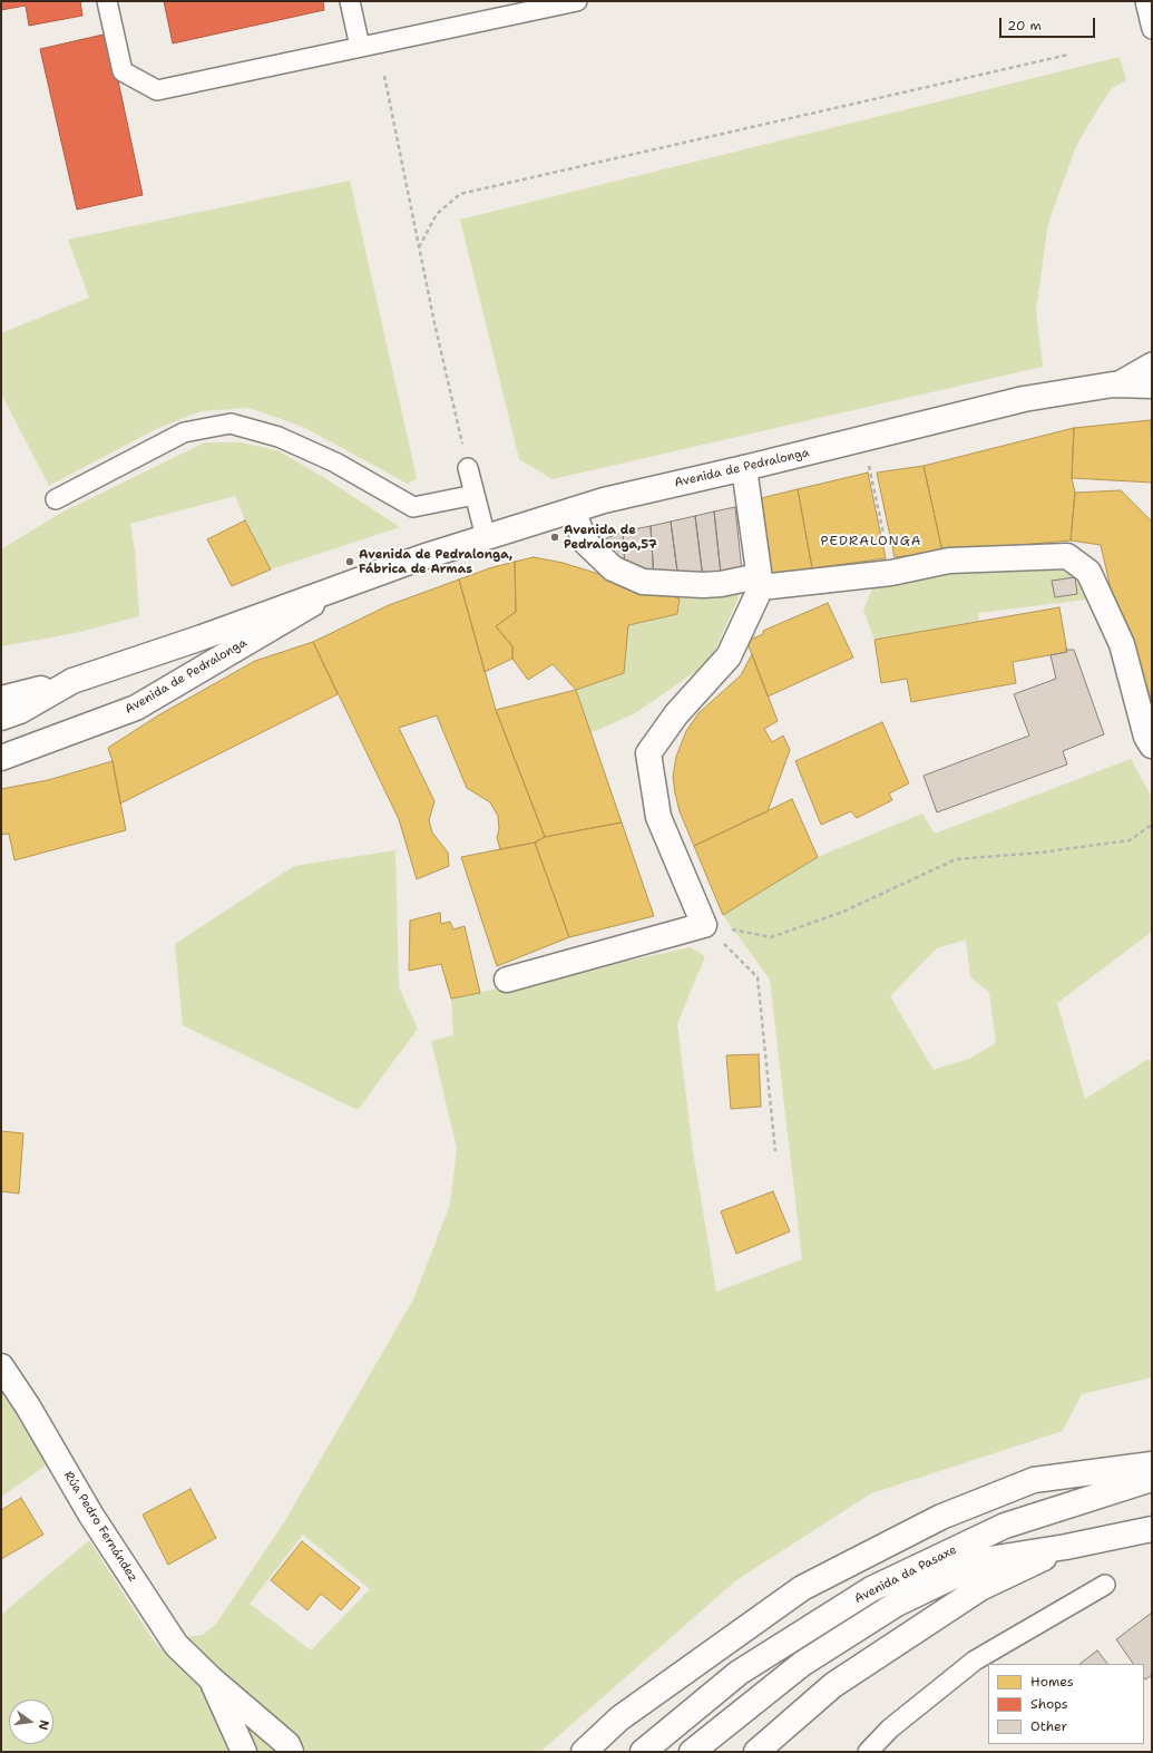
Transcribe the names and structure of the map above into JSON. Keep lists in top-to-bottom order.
{
  "streets": {
    "main road": ["Avenida de Pedralonga", "Rúa Pedro Fernández", "Avenida da Pasaxe"]
  },
  "districts": ["PEDRALONGA"],
  "places": ["Avenida de Pedralonga,57", "Avenida de Pedralonga, Fábrica de Armas"],
  "legend": ["Homes", "Shops", "Other"],
  "scale_bar": "20 m",
  "north": "right"
}
